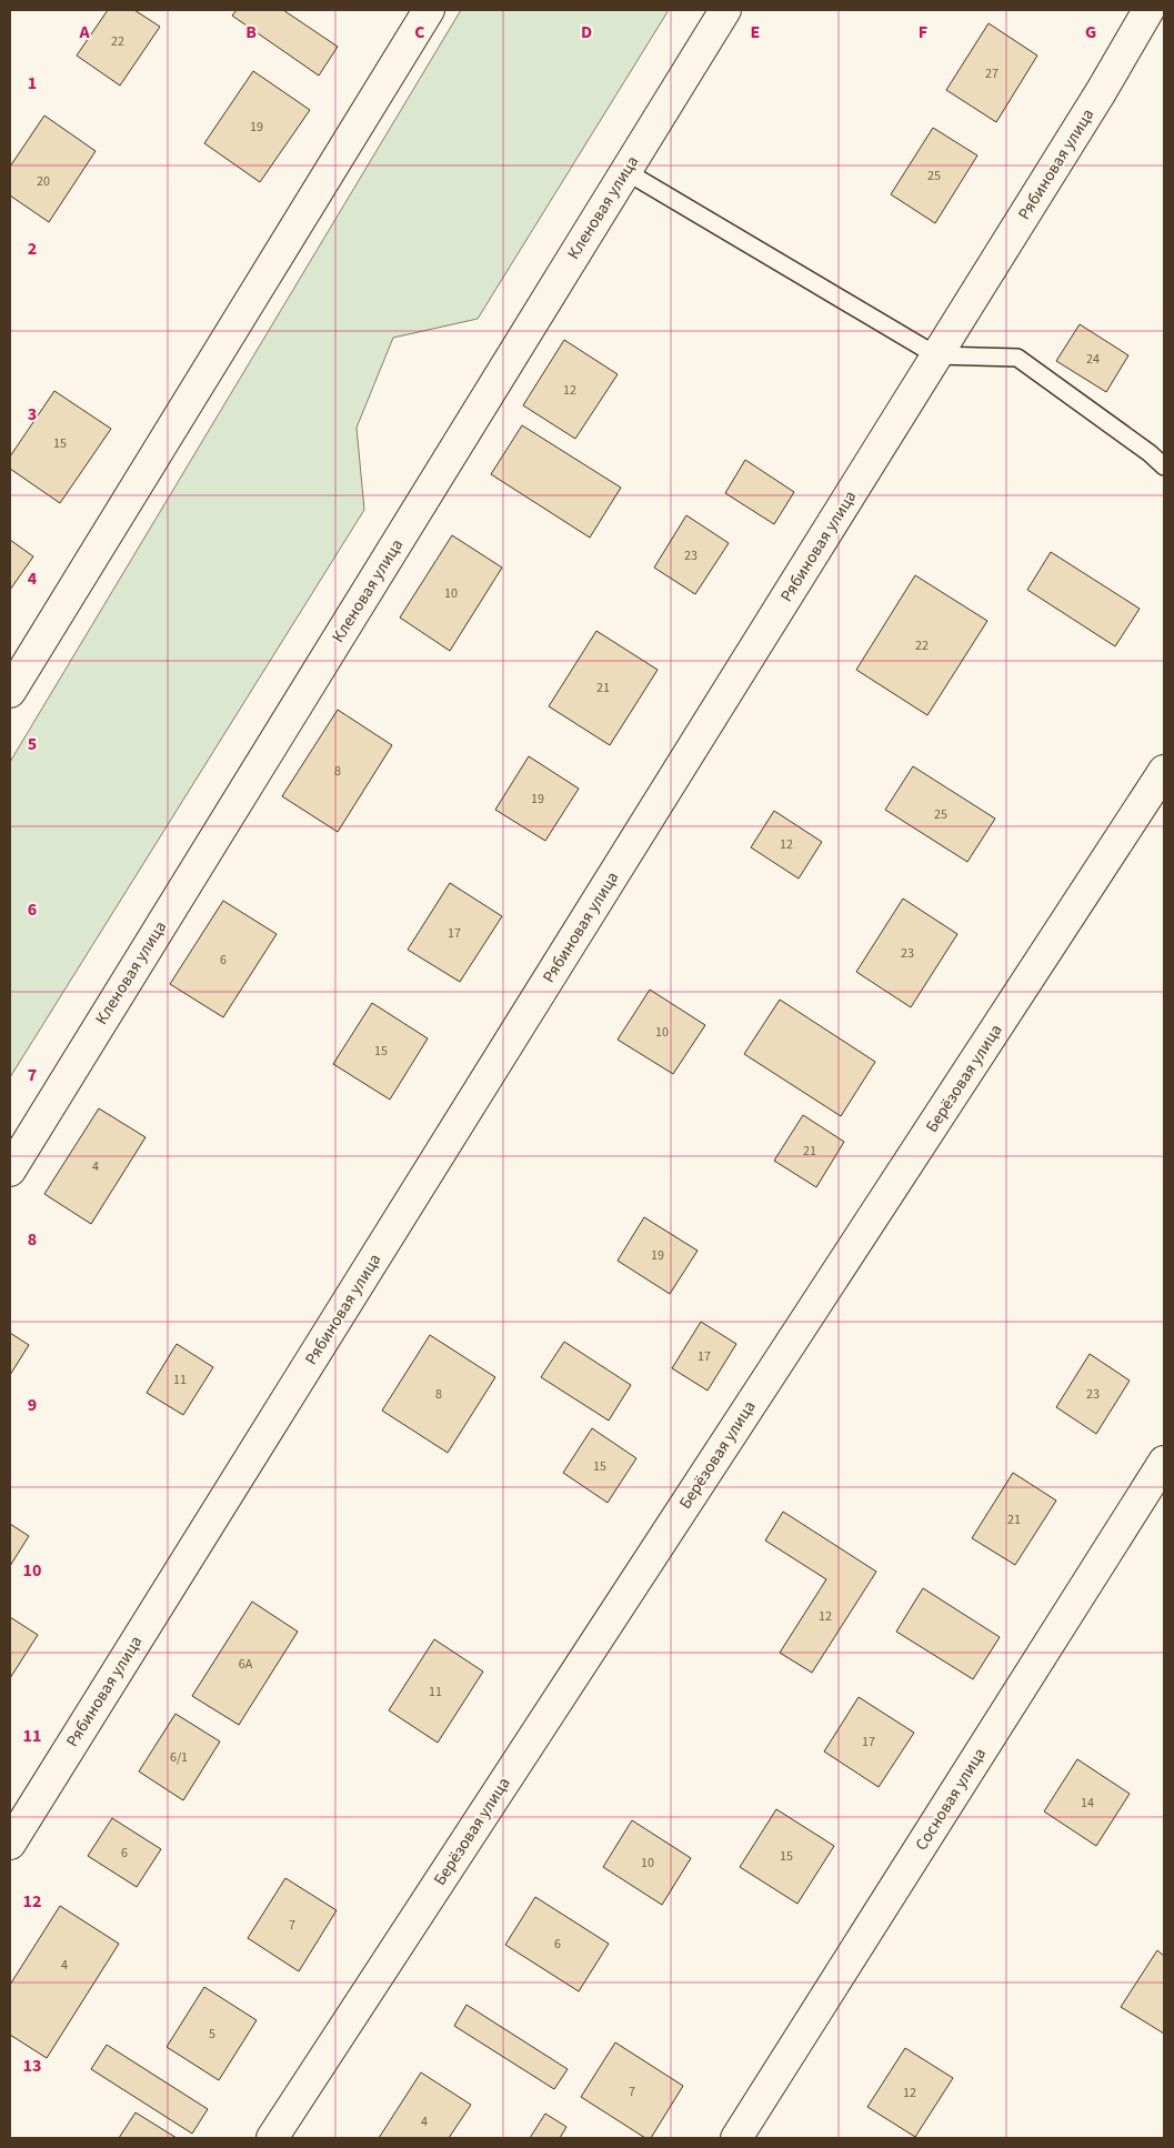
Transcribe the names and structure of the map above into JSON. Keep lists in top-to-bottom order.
{
  "streets": {
    "street": [
      "Рябиновая улица",
      "Кленовая улица",
      "Берёзовая улица",
      "Сосновая улица"
    ]
  },
  "house_numbers": [
    "22",
    "27",
    "19",
    "25",
    "20",
    "24",
    "12",
    "15",
    "23",
    "10",
    "22",
    "21",
    "8",
    "19",
    "25",
    "12",
    "17",
    "23",
    "6",
    "10",
    "15",
    "21",
    "4",
    "19",
    "17",
    "11",
    "8",
    "23",
    "15",
    "21",
    "12",
    "6А",
    "11",
    "17",
    "6/1",
    "14",
    "6",
    "15",
    "10",
    "7",
    "6",
    "4",
    "5",
    "7",
    "12",
    "4"
  ],
  "grid": {
    "columns": [
      "A",
      "B",
      "C",
      "D",
      "E",
      "F",
      "G"
    ],
    "rows": [
      "1",
      "2",
      "3",
      "4",
      "5",
      "6",
      "7",
      "8",
      "9",
      "10",
      "11",
      "12",
      "13"
    ]
  }
}
